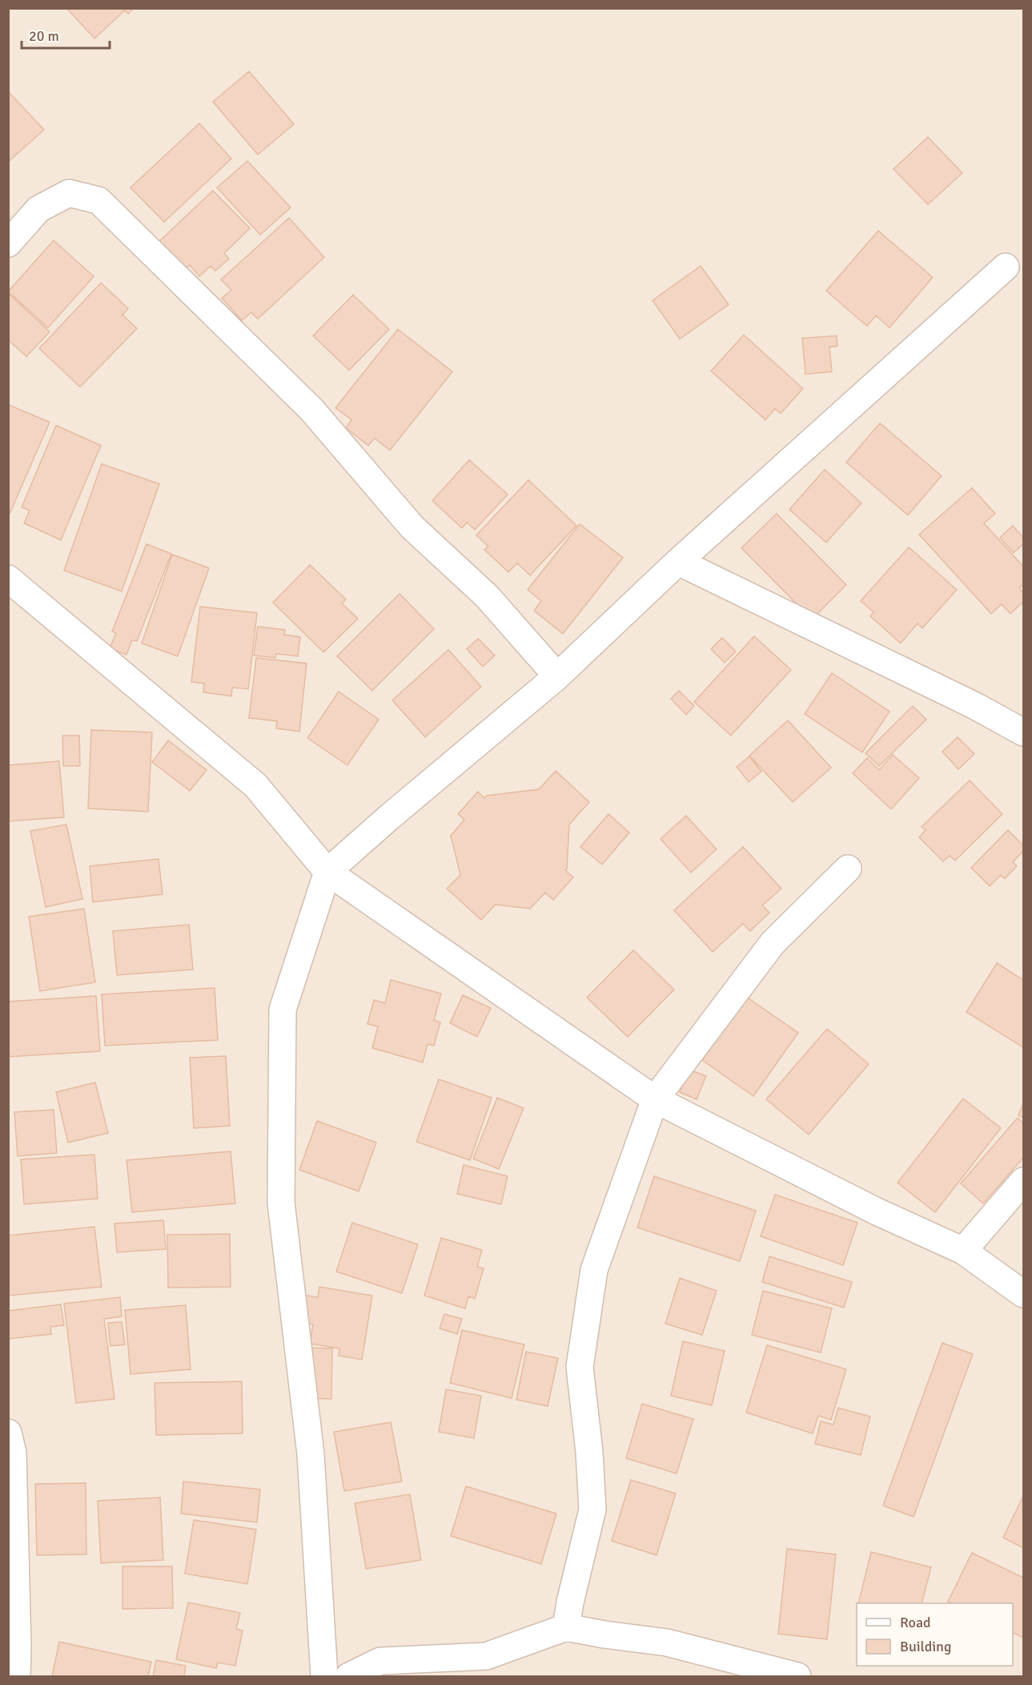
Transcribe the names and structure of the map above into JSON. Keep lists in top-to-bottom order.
{
  "legend": ["Road", "Building"],
  "scale_bar": "20 m"
}
